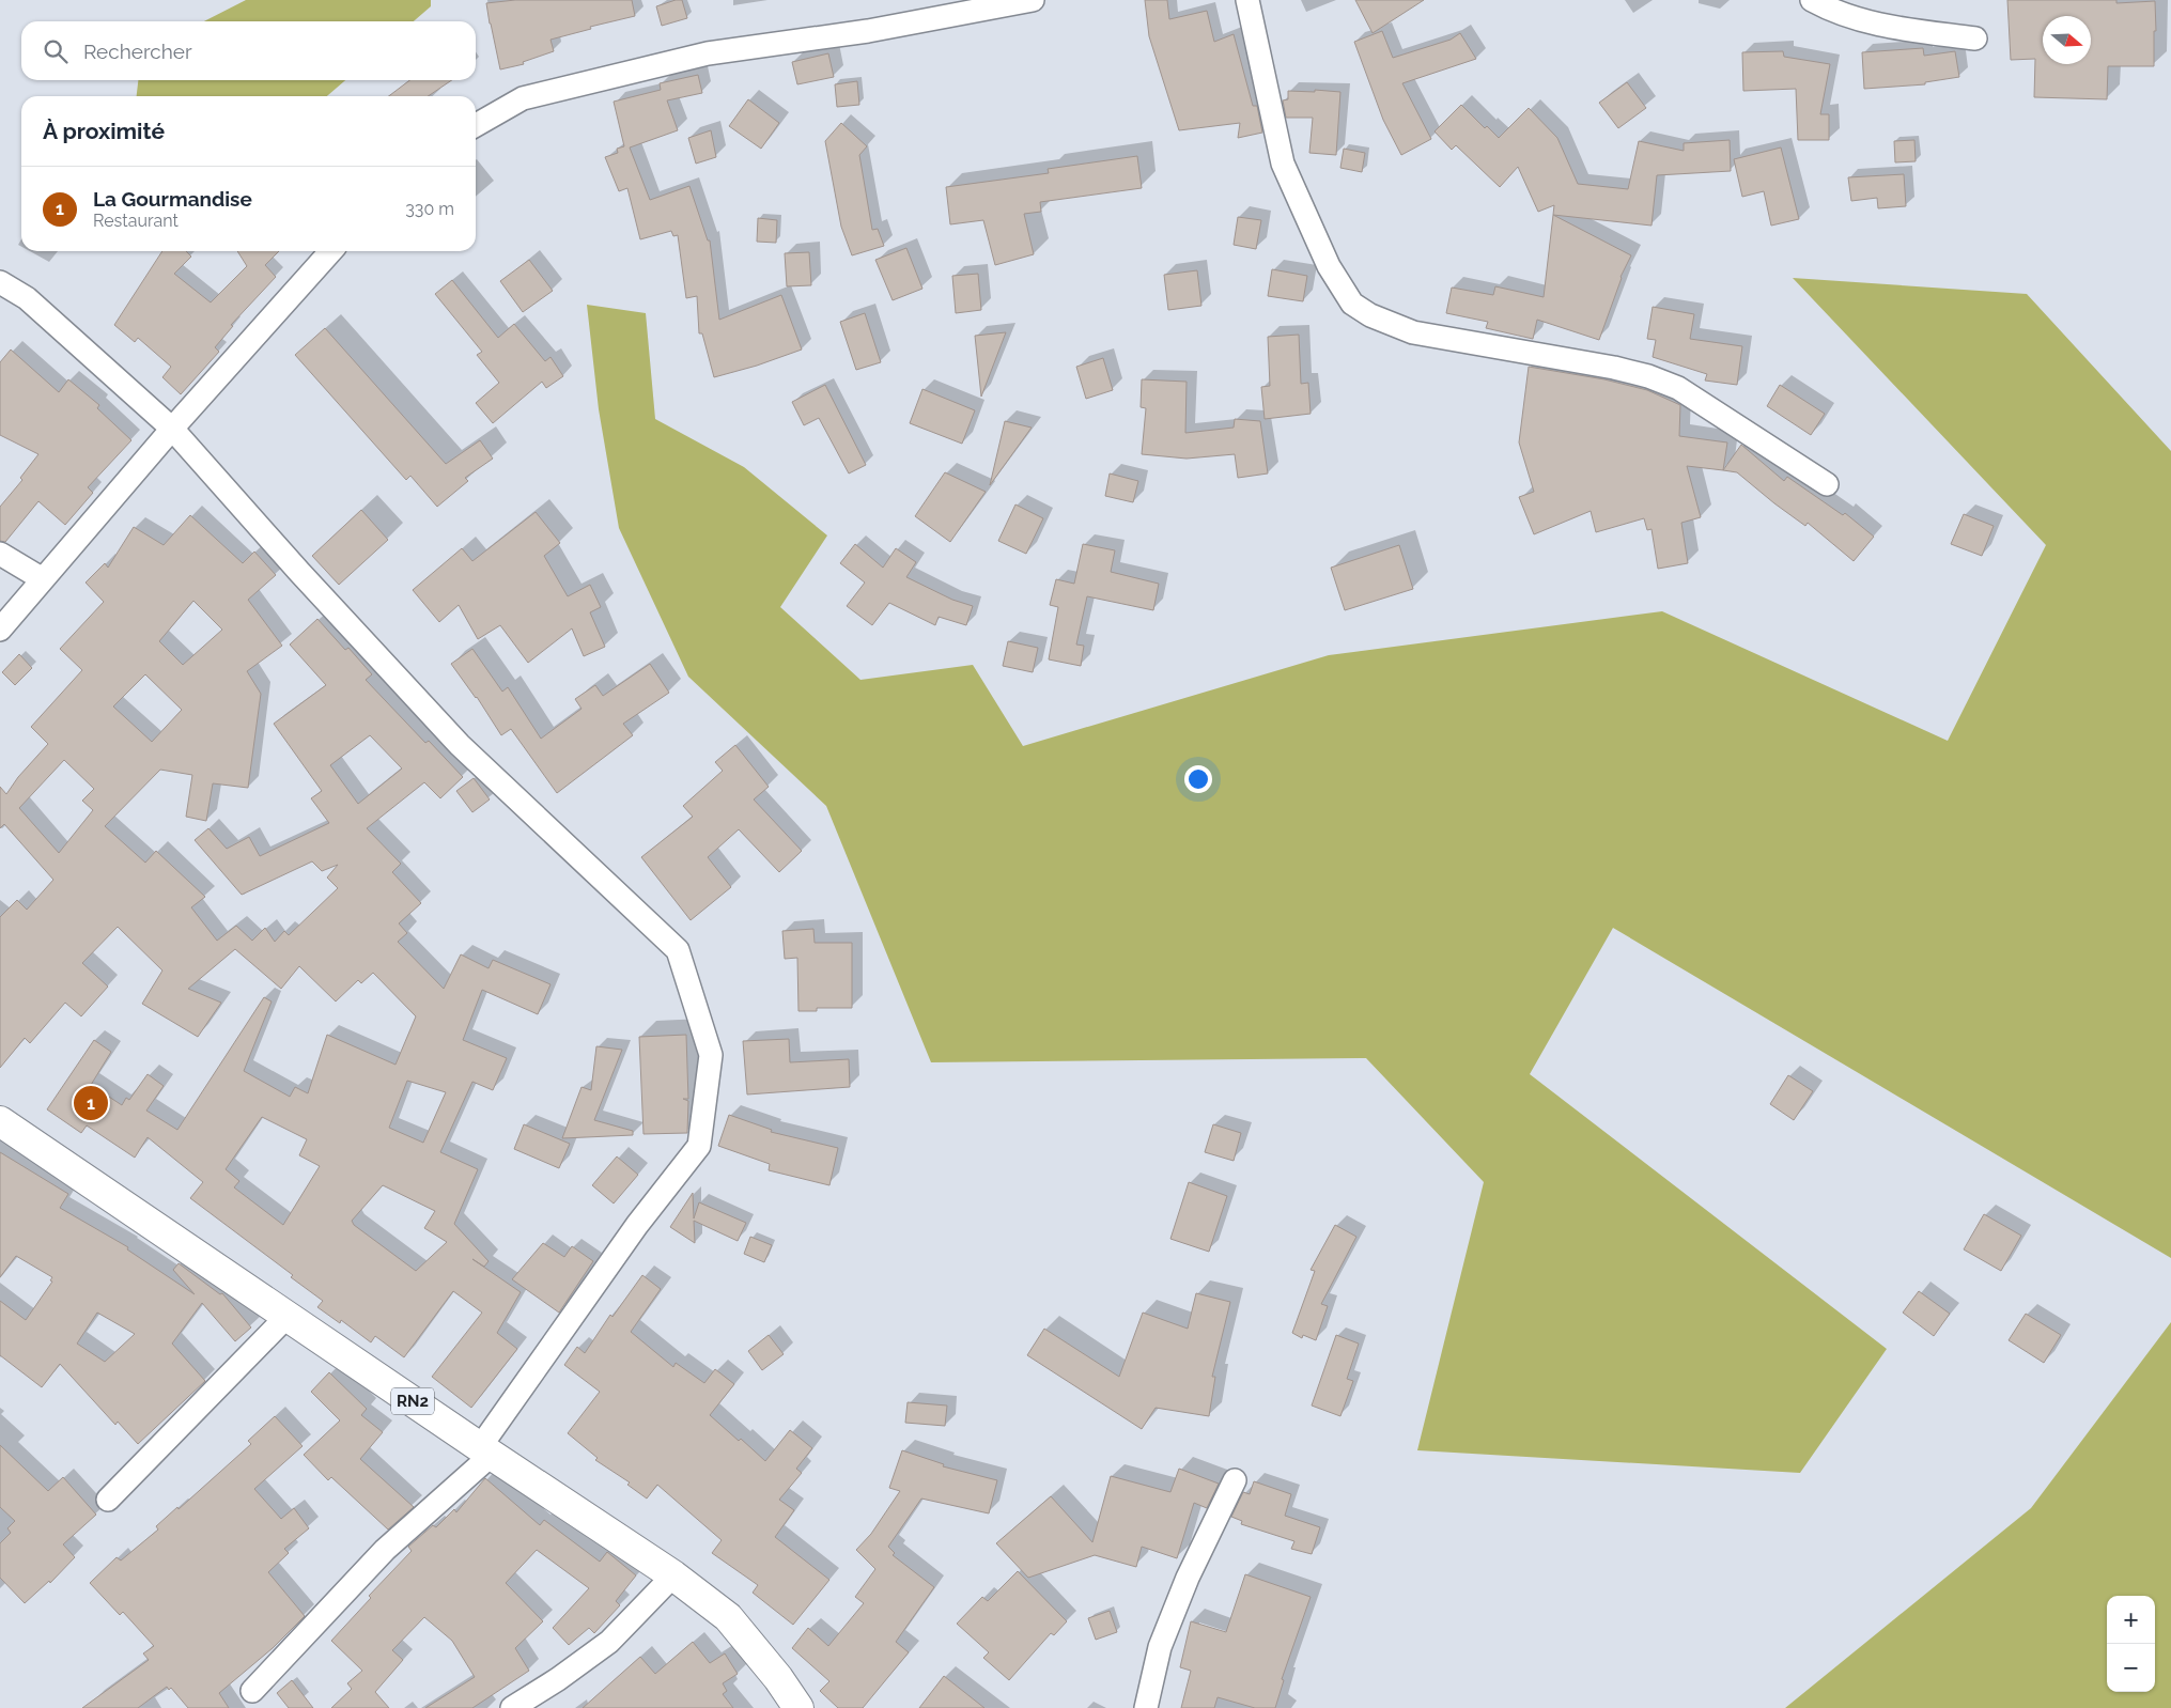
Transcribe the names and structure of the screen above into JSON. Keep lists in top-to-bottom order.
{
  "streets": {
    "highway": ["RN2"]
  },
  "north": "right",
  "page": {
    "search": "Rechercher",
    "heading": "À proximité",
    "list": [
      {
        "mark": "1",
        "name": "La Gourmandise",
        "note": "Restaurant",
        "value": "330 m"
      }
    ],
    "pins": "1",
    "map_buttons": ["+", "−"]
  }
}
